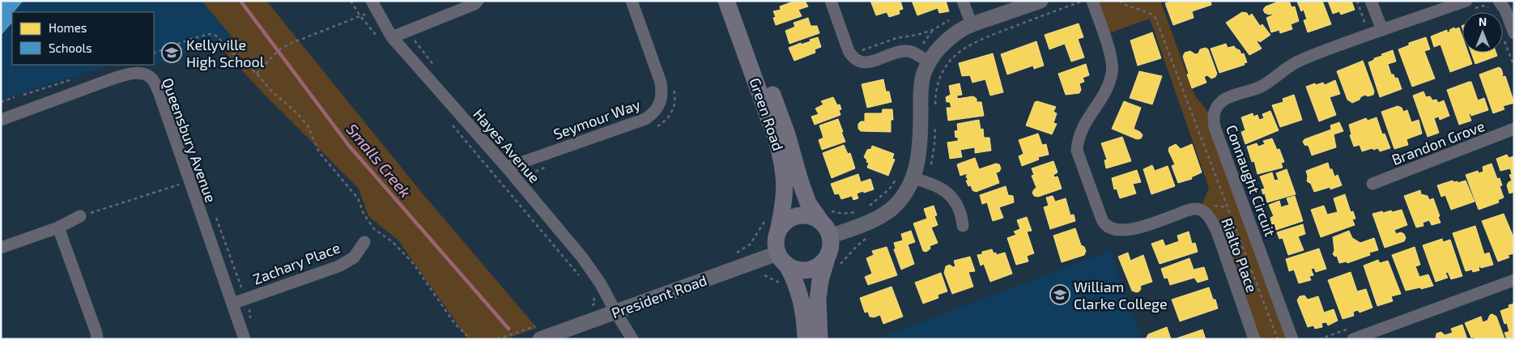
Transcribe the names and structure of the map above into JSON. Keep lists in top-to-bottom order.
{
  "streets": {
    "main road": ["Green Road"],
    "street": [
      "Seymour Way",
      "Queensbury Avenue",
      "Brandon Grove",
      "Hayes Avenue",
      "Connaught Circuit",
      "Rialto Place",
      "Zachary Place",
      "President Road"
    ]
  },
  "crossings": [
    ["Green Road", "President Road"],
    ["Seymour Way", "Hayes Avenue"],
    ["Queensbury Avenue", "Zachary Place"],
    ["Hayes Avenue", "President Road"]
  ],
  "water": ["Smalls Creek"],
  "places": {
    "school or university": ["Kellyville High School", "William Clarke College"]
  },
  "legend": ["Homes", "Schools"],
  "north": "top"
}
